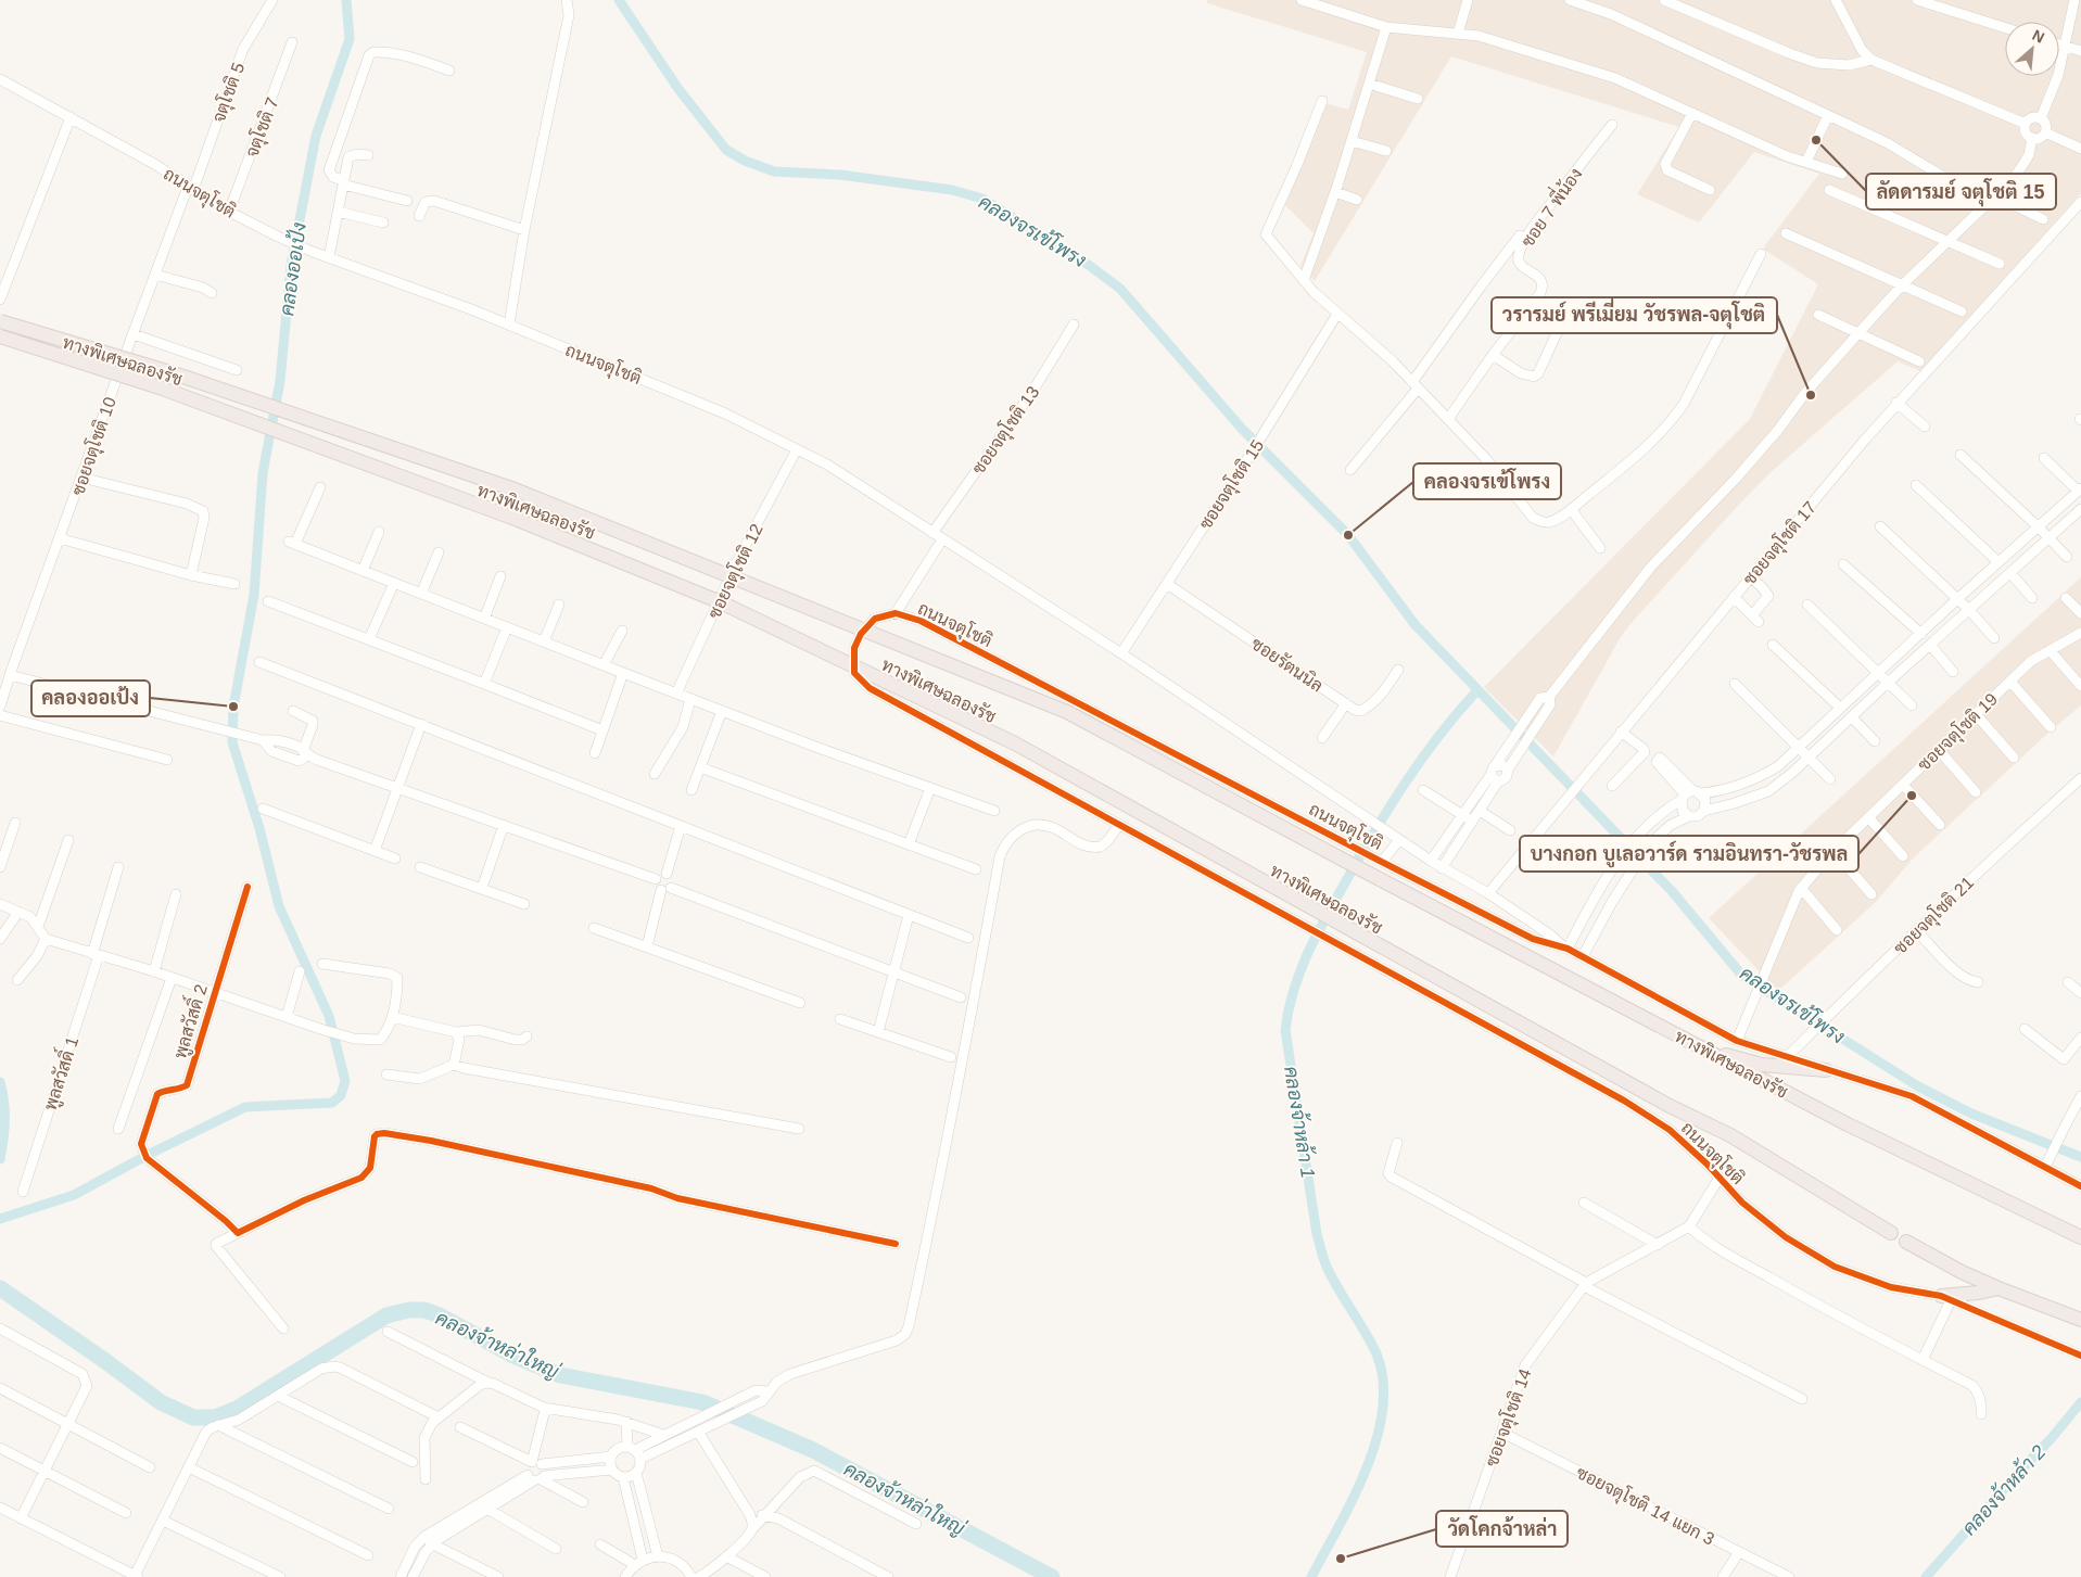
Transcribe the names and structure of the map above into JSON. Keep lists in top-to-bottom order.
{
  "streets": {
    "highway": ["ทางพิเศษฉลองรัช"],
    "street": [
      "จตุโชติ 5",
      "จตุโชติ 7",
      "ถนนจตุโชติ",
      "ซอย 7 พี่น้อง",
      "ซอยจตุโชติ 13",
      "ซอยจตุโชติ 10",
      "ซอยจตุโชติ 15",
      "ซอยจตุโชติ 17",
      "ซอยจตุโชติ 12",
      "ซอยรัตนนิล",
      "ซอยจตุโชติ 19",
      "ซอยจตุโชติ 21",
      "พูลสวัสดิ์ 2",
      "พูลสวัสดิ์ 1",
      "ซอยจตุโชติ 14",
      "ซอยจตุโชติ 14 แยก 3"
    ]
  },
  "crossings": [
    ["จตุโชติ 5", "ถนนจตุโชติ"],
    ["จตุโชติ 5", "ซอยจตุโชติ 10"],
    ["จตุโชติ 7", "ถนนจตุโชติ"],
    ["ถนนจตุโชติ", "ซอยจตุโชติ 13"],
    ["ถนนจตุโชติ", "ซอยจตุโชติ 10"],
    ["ถนนจตุโชติ", "ซอยจตุโชติ 15"],
    ["ถนนจตุโชติ", "ซอยจตุโชติ 17"],
    ["ถนนจตุโชติ", "ซอยจตุโชติ 12"],
    ["ถนนจตุโชติ", "ซอยจตุโชติ 19"],
    ["ถนนจตุโชติ", "ซอยจตุโชติ 21"],
    ["ถนนจตุโชติ", "ซอยจตุโชติ 14"],
    ["ซอยจตุโชติ 15", "ซอยรัตนนิล"],
    ["ซอยจตุโชติ 14", "ซอยจตุโชติ 14 แยก 3"]
  ],
  "water": [
    "คลองจรเข้โพรง",
    "คลองออเป้ง",
    "คลองจ้าหล้า 1",
    "คลองจ้าหล่าใหญ่",
    "คลองจ้าหล้า 2"
  ],
  "places": [
    "ลัดดารมย์ จตุโชติ 15",
    "วรารมย์ พรีเมี่ยม วัชรพล-จตุโชติ",
    "คลองจรเข้โพรง",
    "คลองออเป้ง",
    "บางกอก บูเลอวาร์ด รามอินทรา-วัชรพล",
    "วัดโคกจ้าหล่า"
  ],
  "north": "top right"
}
